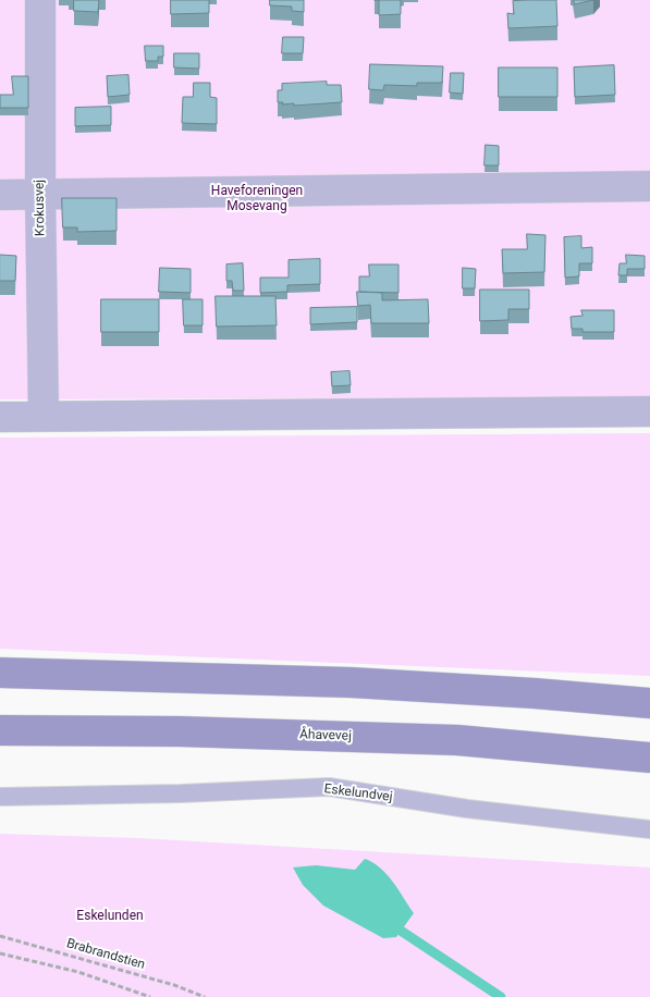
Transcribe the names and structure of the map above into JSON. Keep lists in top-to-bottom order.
{
  "streets": {
    "main road": ["Åhavevej"],
    "street": ["Krokusvej"],
    "lane": ["Eskelundvej"],
    "path": ["Brabrandstien"]
  },
  "parks": ["Haveforeningen Mosevang", "Eskelunden"]
}
